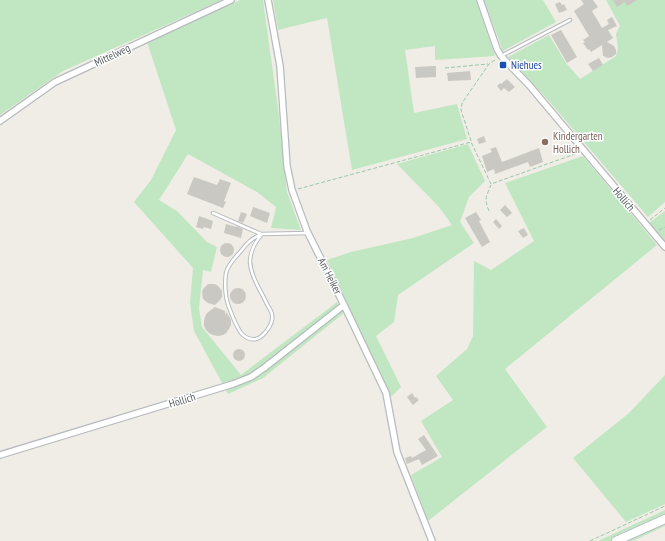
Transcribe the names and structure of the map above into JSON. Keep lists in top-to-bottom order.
{
  "streets": {
    "street": ["Mittelweg", "Hollich", "Am Heiker"]
  },
  "crossings": [
    ["Hollich", "Am Heiker"]
  ],
  "places": {
    "transit": ["Niehues"],
    "other": ["Kindergarten Hollich"]
  }
}
